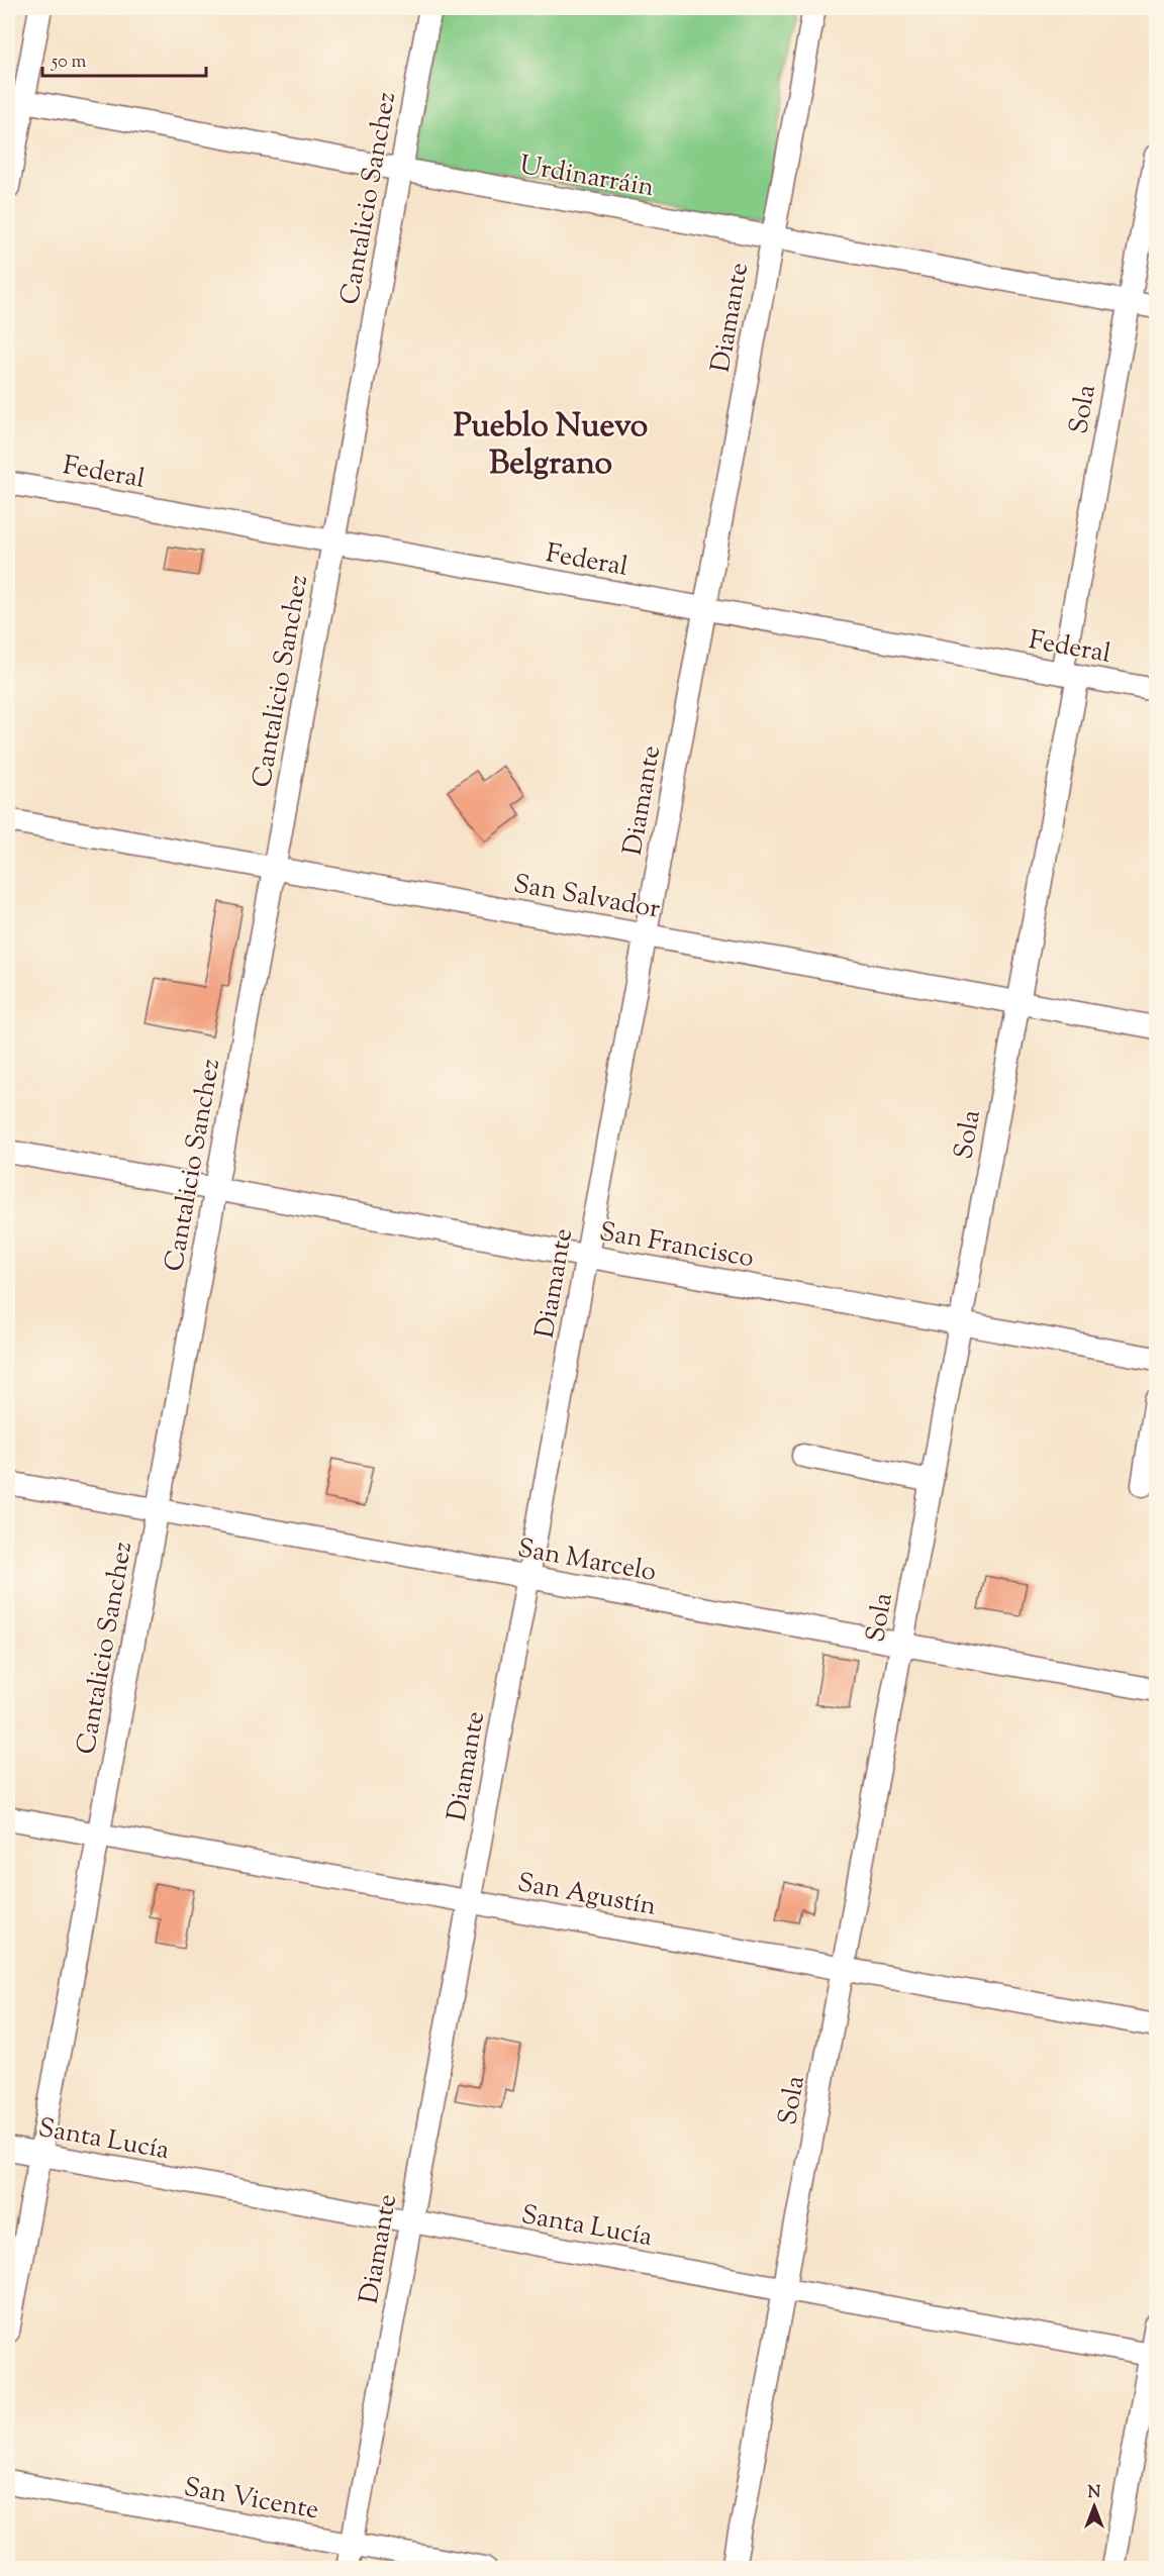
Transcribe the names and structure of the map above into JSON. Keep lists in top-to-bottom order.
{
  "streets": {
    "street": [
      "Urdinarráin",
      "Cantalicio Sanchez",
      "Diamante",
      "Sola",
      "Federal",
      "San Salvador",
      "San Francisco",
      "San Marcelo",
      "San Agustín",
      "Santa Lucía",
      "San Vicente"
    ]
  },
  "crossings": [
    ["Urdinarráin", "Cantalicio Sanchez"],
    ["Urdinarráin", "Diamante"],
    ["Urdinarráin", "Sola"],
    ["Cantalicio Sanchez", "Federal"],
    ["Cantalicio Sanchez", "San Salvador"],
    ["Cantalicio Sanchez", "San Francisco"],
    ["Cantalicio Sanchez", "San Marcelo"],
    ["Cantalicio Sanchez", "San Agustín"],
    ["Cantalicio Sanchez", "Santa Lucía"],
    ["Diamante", "Federal"],
    ["Diamante", "San Salvador"],
    ["Diamante", "San Francisco"],
    ["Diamante", "San Marcelo"],
    ["Diamante", "San Agustín"],
    ["Diamante", "Santa Lucía"],
    ["Diamante", "San Vicente"],
    ["Sola", "Federal"],
    ["Sola", "San Salvador"],
    ["Sola", "San Francisco"],
    ["Sola", "San Marcelo"],
    ["Sola", "San Agustín"],
    ["Sola", "Santa Lucía"]
  ],
  "districts": ["Pueblo Nuevo Belgrano"],
  "scale_bar": "50 m",
  "north": "top"
}
